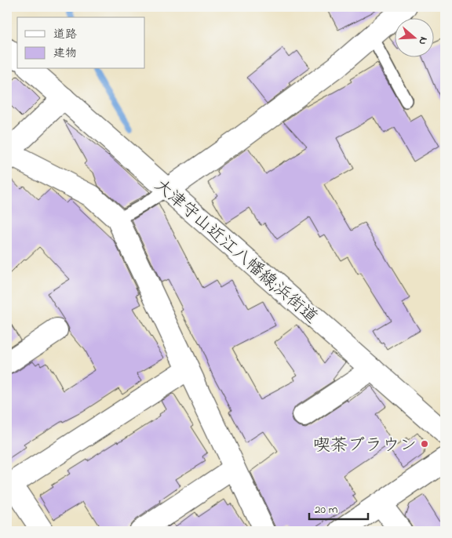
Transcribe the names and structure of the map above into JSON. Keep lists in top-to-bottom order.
{
  "streets": {
    "street": ["大津守山近江八幡線;浜街道"]
  },
  "places": ["喫茶ブラウン"],
  "legend": ["道路", "建物"],
  "scale_bar": "20 m",
  "north": "right"
}
